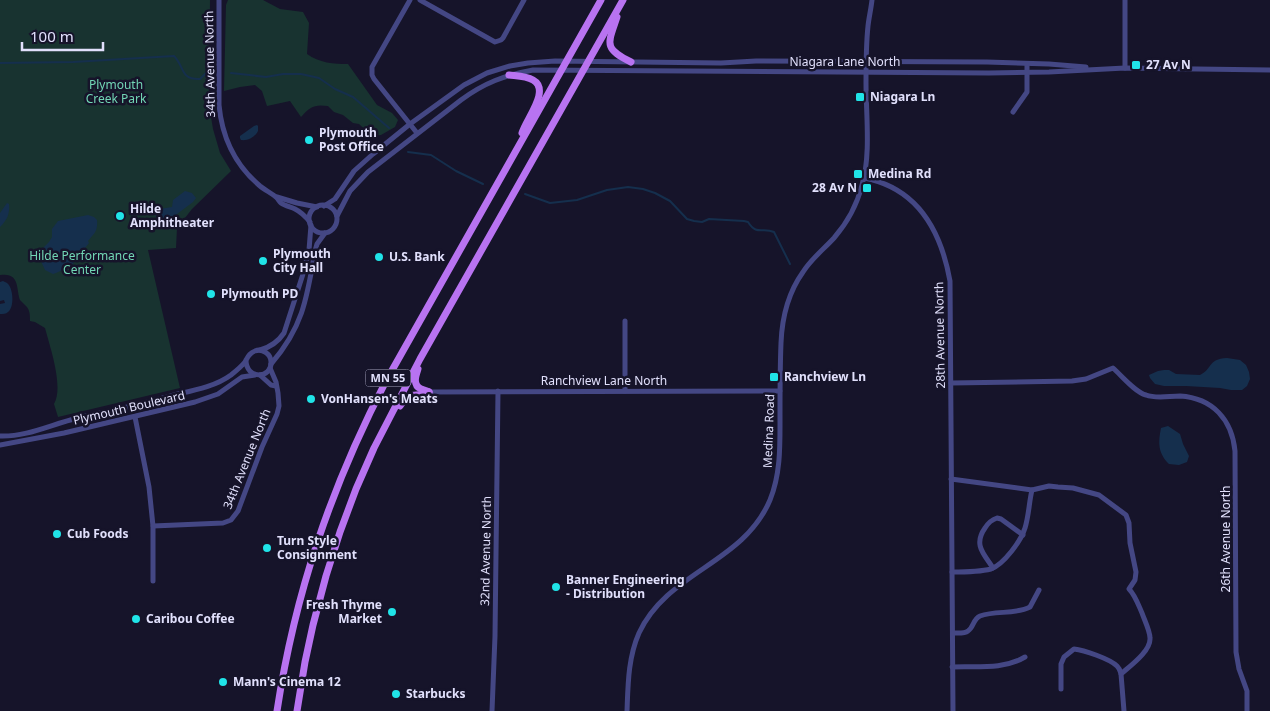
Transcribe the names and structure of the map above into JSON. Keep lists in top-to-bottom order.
{
  "streets": {
    "main road": ["MN 55"],
    "street": [
      "Niagara Lane North",
      "34th Avenue North",
      "28th Avenue North",
      "Ranchview Lane North",
      "Plymouth Boulevard",
      "Medina Road",
      "26th Avenue North",
      "32nd Avenue North"
    ]
  },
  "crossings": [
    ["Niagara Lane North", "MN 55"],
    ["34th Avenue North", "Plymouth Boulevard"],
    ["28th Avenue North", "Medina Road"],
    ["28th Avenue North", "26th Avenue North"],
    ["Ranchview Lane North", "Medina Road"],
    ["Ranchview Lane North", "32nd Avenue North"]
  ],
  "parks": ["Plymouth Creek Park", "Hilde Performance Center"],
  "places": {
    "transit": [
      "27 Av N",
      "Niagara Ln",
      "Medina Rd",
      "28 Av N",
      "Ranchview Ln"
    ],
    "other": [
      "Plymouth Post Office",
      "Hilde Amphitheater",
      "U.S. Bank",
      "Plymouth City Hall",
      "Plymouth PD",
      "VonHansen's Meats",
      "Cub Foods",
      "Turn Style Consignment",
      "Banner Engineering - Distribution",
      "Fresh Thyme Market",
      "Caribou Coffee",
      "Mann's Cinema 12",
      "Starbucks"
    ]
  },
  "scale_bar": "100 m"
}
